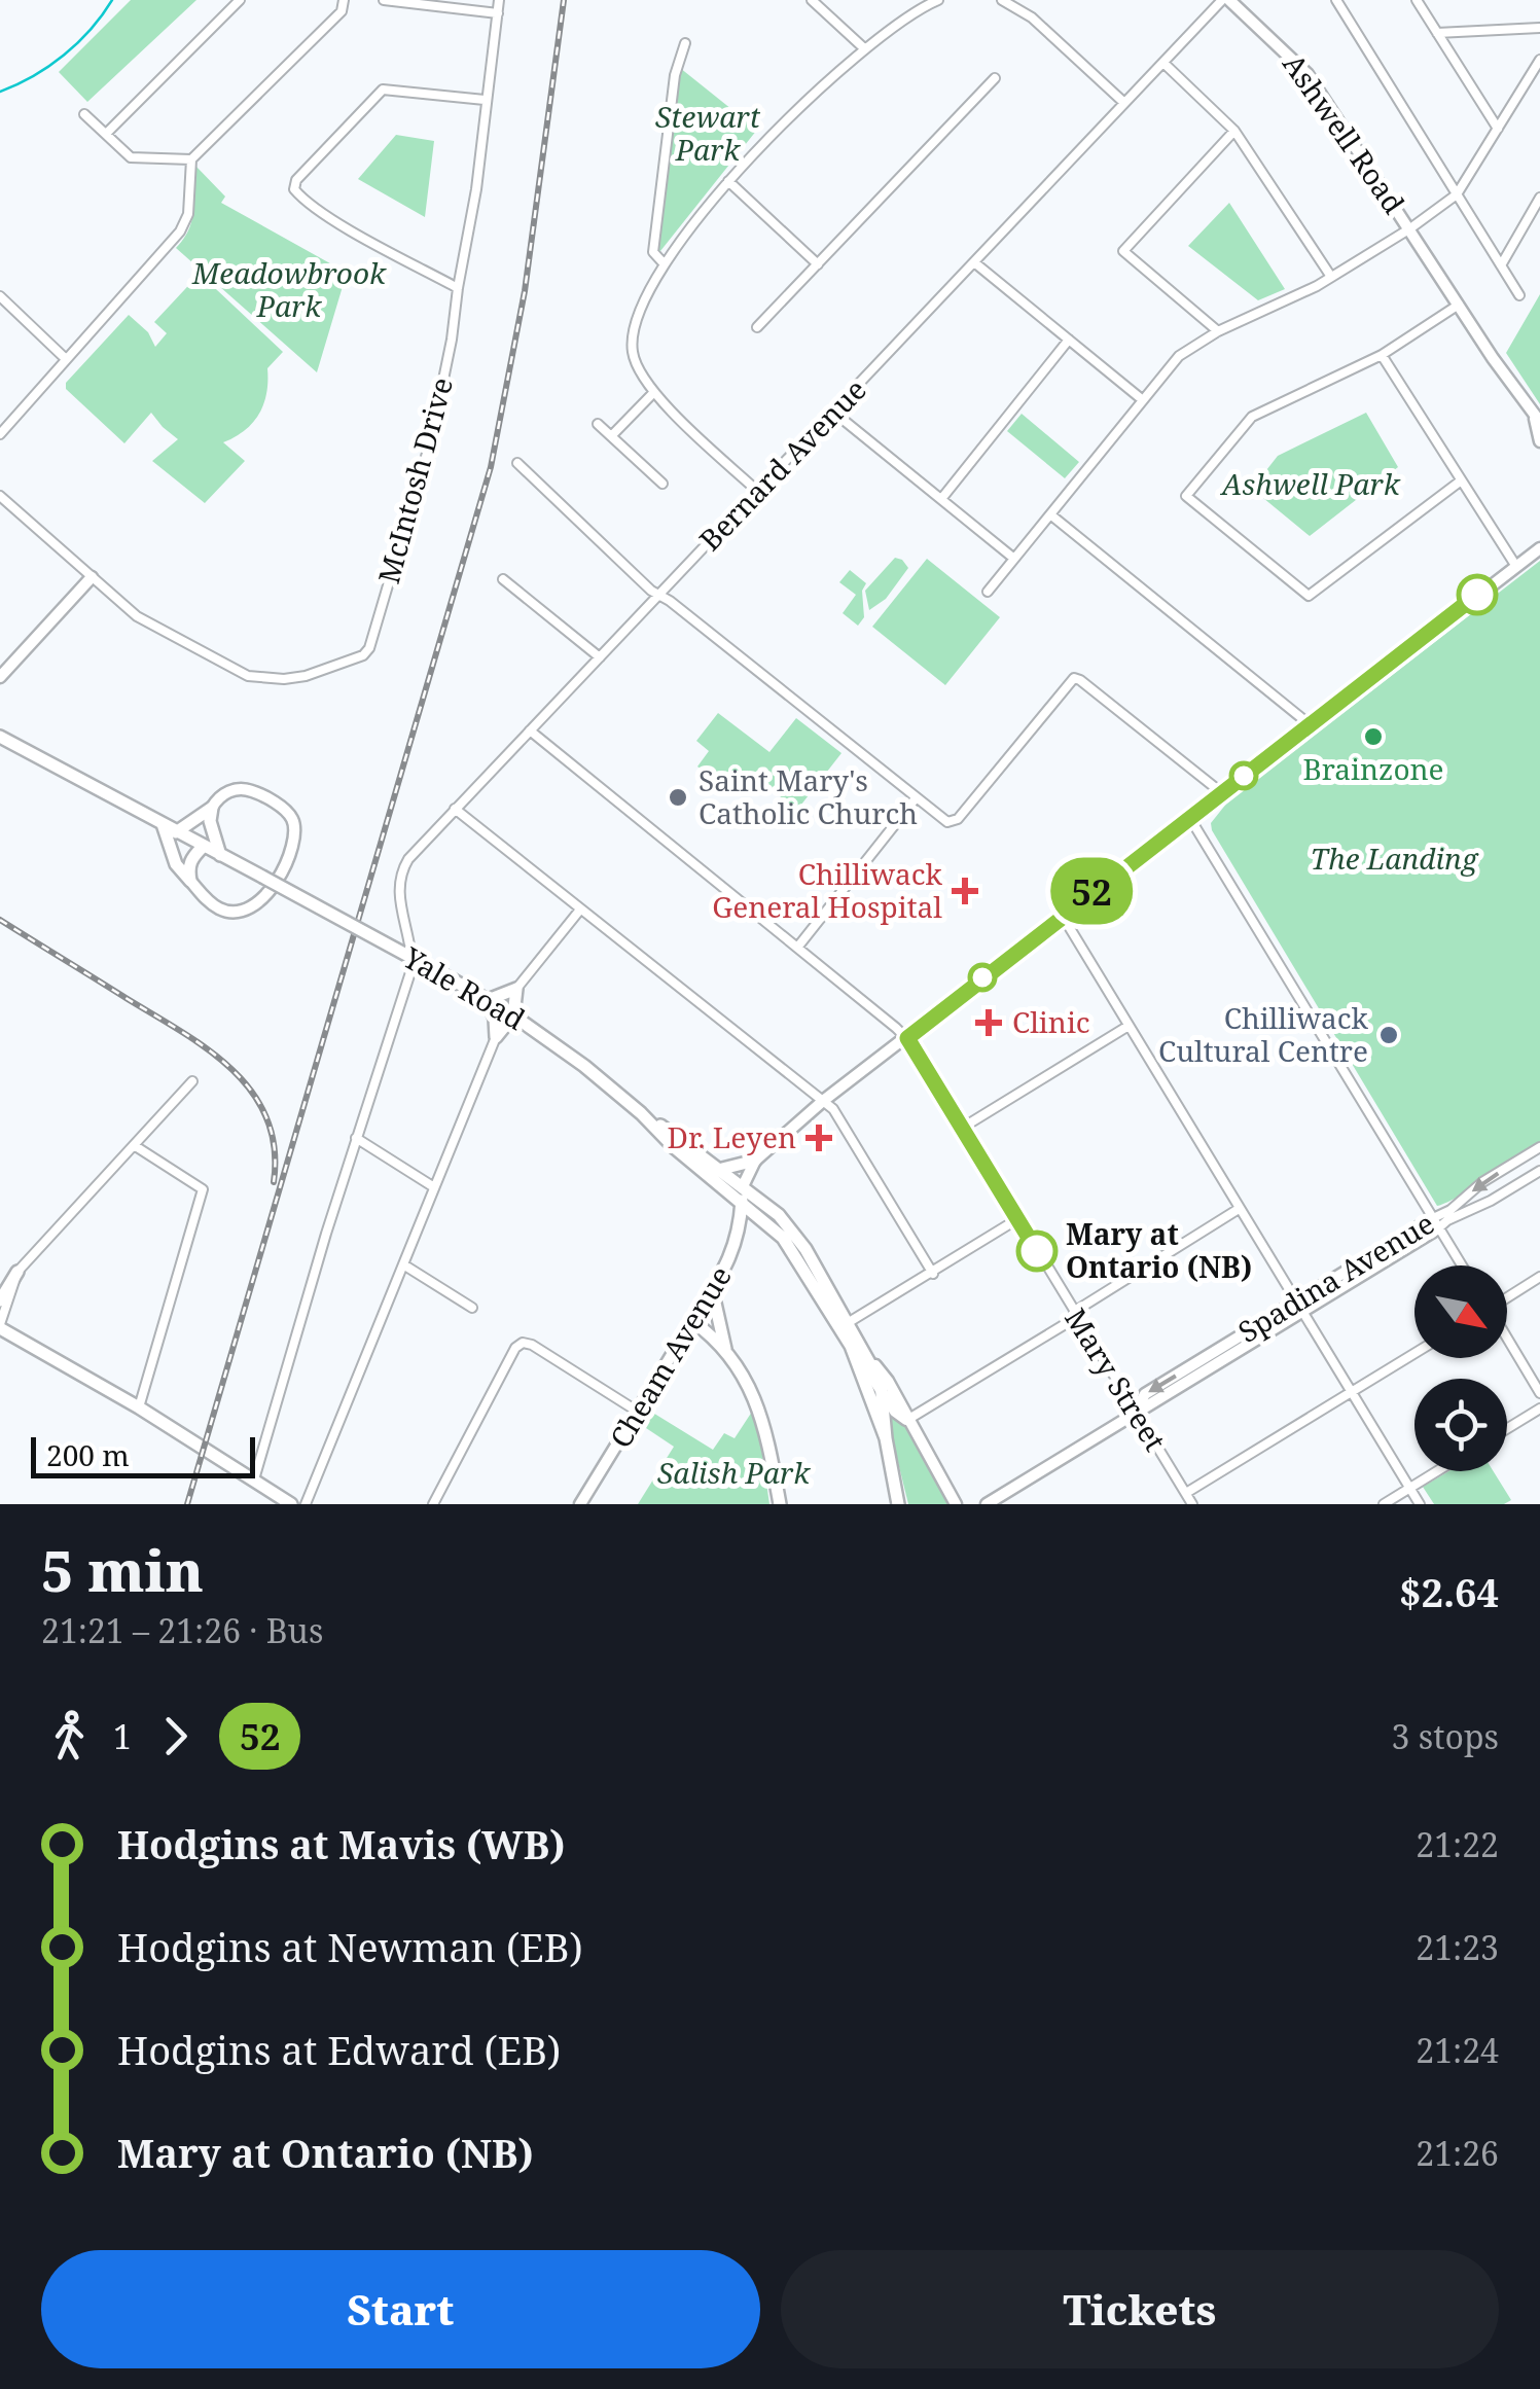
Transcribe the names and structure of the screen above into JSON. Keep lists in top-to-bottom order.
{
  "streets": {
    "main road": ["Yale Road", "Cheam Avenue"],
    "street": [
      "Ashwell Road",
      "Bernard Avenue",
      "McIntosh Drive",
      "Spadina Avenue",
      "Mary Street"
    ]
  },
  "crossings": [
    ["Ashwell Road", "Bernard Avenue"],
    ["Bernard Avenue", "Mary Street"],
    ["Yale Road", "Cheam Avenue"],
    ["Spadina Avenue", "Mary Street"]
  ],
  "parks": [
    "Stewart Park",
    "Meadowbrook Park",
    "Ashwell Park",
    "The Landing",
    "Salish Park"
  ],
  "places": {
    "other": [
      "Brainzone",
      "Saint Mary's Catholic Church",
      "Chilliwack Cultural Centre",
      "Mary at Ontario (NB)"
    ],
    "health": ["Chilliwack General Hospital", "Clinic", "Dr. Leyen"]
  },
  "lines": ["bus line 52"],
  "scale_bar": "200 m",
  "north": "bottom right",
  "page": {
    "on_map": "52",
    "scale": "200 m",
    "heading": ["5 min", "21:21 – 21:26 · Bus", "$2.64"],
    "legs": ["1", "52", "3 stops"],
    "list": [
      {
        "name": "Hodgins at Mavis (WB)",
        "value": "21:22"
      },
      {
        "name": "Hodgins at Newman (EB)",
        "value": "21:23"
      },
      {
        "name": "Hodgins at Edward (EB)",
        "value": "21:24"
      },
      {
        "name": "Mary at Ontario (NB)",
        "value": "21:26"
      }
    ],
    "buttons": ["Start", "Tickets"]
  }
}
